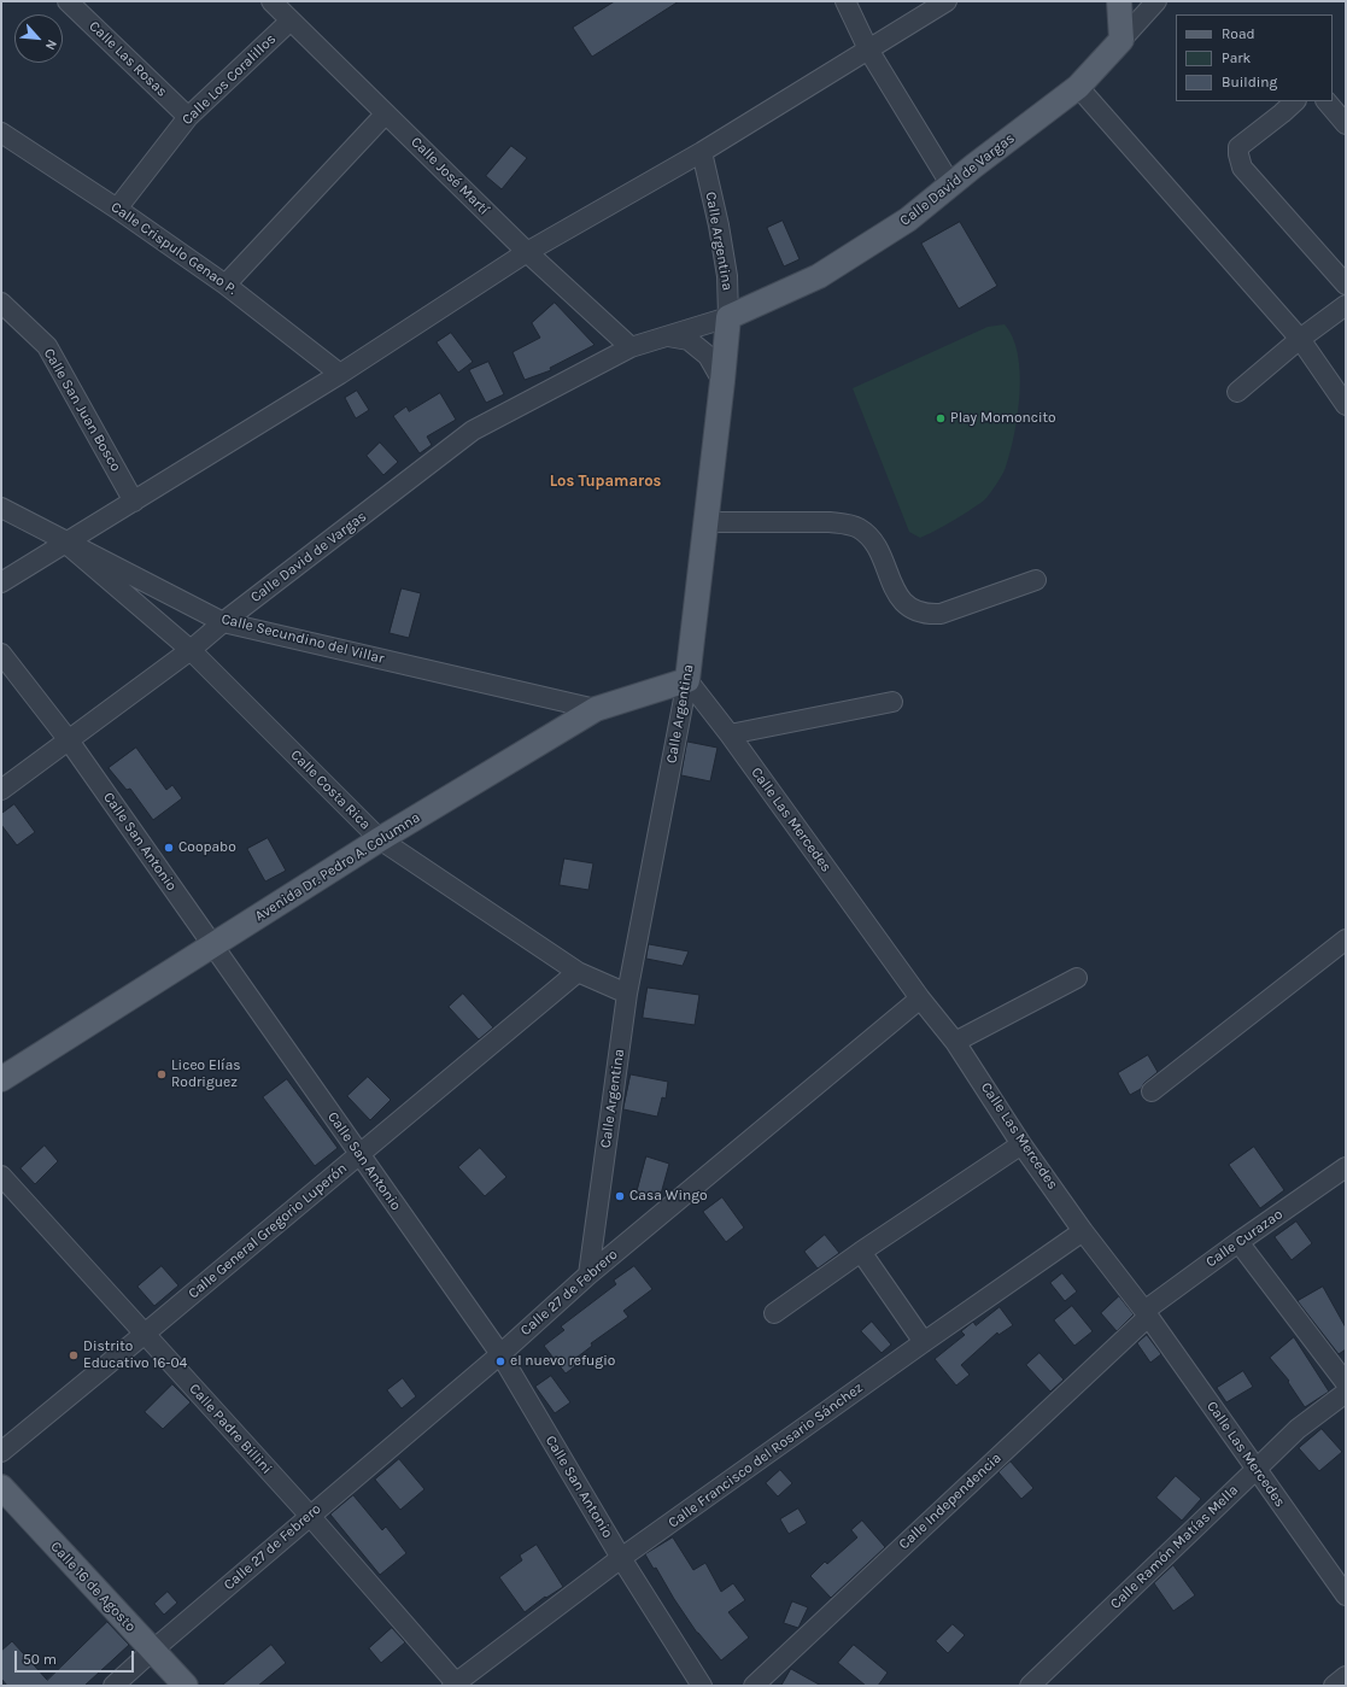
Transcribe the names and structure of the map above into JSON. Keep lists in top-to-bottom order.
{
  "streets": {
    "main road": [
      "Calle David de Vargas",
      "Calle Argentina",
      "Avenida Dr. Pedro A. Columna",
      "Calle 16 de Agosto"
    ],
    "street": [
      "Calle Las Rosas",
      "Calle Los Coralillos",
      "Calle José Martí",
      "Calle Crispulo Genao P.",
      "Calle San Juan Bosco",
      "Calle Secundino del Villar",
      "Calle Costa Rica",
      "Calle Las Mercedes",
      "Calle San Antonio",
      "Calle General Gregorio Luperón",
      "Calle Curazao",
      "Calle 27 de Febrero",
      "Calle Padre Billini",
      "Calle Francisco del Rosario Sánchez",
      "Calle Independencia",
      "Calle Ramón Matías Mella"
    ]
  },
  "crossings": [
    ["Calle Las Rosas", "Calle Los Coralillos"],
    ["Calle Los Coralillos", "Calle José Martí"],
    ["Calle Los Coralillos", "Calle Crispulo Genao P."],
    ["Calle José Martí", "Calle David de Vargas"],
    ["Calle David de Vargas", "Calle Argentina"],
    ["Calle David de Vargas", "Calle Secundino del Villar"],
    ["Calle David de Vargas", "Calle Costa Rica"],
    ["Calle David de Vargas", "Calle San Antonio"],
    ["Calle Argentina", "Calle Costa Rica"],
    ["Calle Argentina", "Calle Las Mercedes"],
    ["Calle Argentina", "Avenida Dr. Pedro A. Columna"],
    ["Calle Argentina", "Calle 27 de Febrero"],
    ["Calle Secundino del Villar", "Calle Costa Rica"],
    ["Calle Secundino del Villar", "Avenida Dr. Pedro A. Columna"],
    ["Calle Costa Rica", "Avenida Dr. Pedro A. Columna"],
    ["Calle Costa Rica", "Calle General Gregorio Luperón"],
    ["Calle Las Mercedes", "Avenida Dr. Pedro A. Columna"],
    ["Calle Las Mercedes", "Calle Curazao"],
    ["Calle Las Mercedes", "Calle 27 de Febrero"],
    ["Calle Las Mercedes", "Calle Francisco del Rosario Sánchez"],
    ["Calle Las Mercedes", "Calle Independencia"],
    ["Calle Las Mercedes", "Calle Ramón Matías Mella"],
    ["Calle San Antonio", "Avenida Dr. Pedro A. Columna"],
    ["Calle San Antonio", "Calle General Gregorio Luperón"],
    ["Calle San Antonio", "Calle 27 de Febrero"],
    ["Calle San Antonio", "Calle Francisco del Rosario Sánchez"],
    ["Calle General Gregorio Luperón", "Calle Padre Billini"],
    ["Calle Curazao", "Calle Independencia"],
    ["Calle 27 de Febrero", "Calle Padre Billini"],
    ["Calle 27 de Febrero", "Calle 16 de Agosto"],
    ["Calle Padre Billini", "Calle Francisco del Rosario Sánchez"]
  ],
  "districts": ["Los Tupamaros"],
  "places": [
    "Play Momoncito",
    "Coopabo",
    "Liceo Elías Rodriguez",
    "Casa Wingo",
    "Distrito Educativo 16-04",
    "el nuevo refugio"
  ],
  "legend": ["Road", "Park", "Building"],
  "scale_bar": "50 m",
  "north": "bottom right"
}
